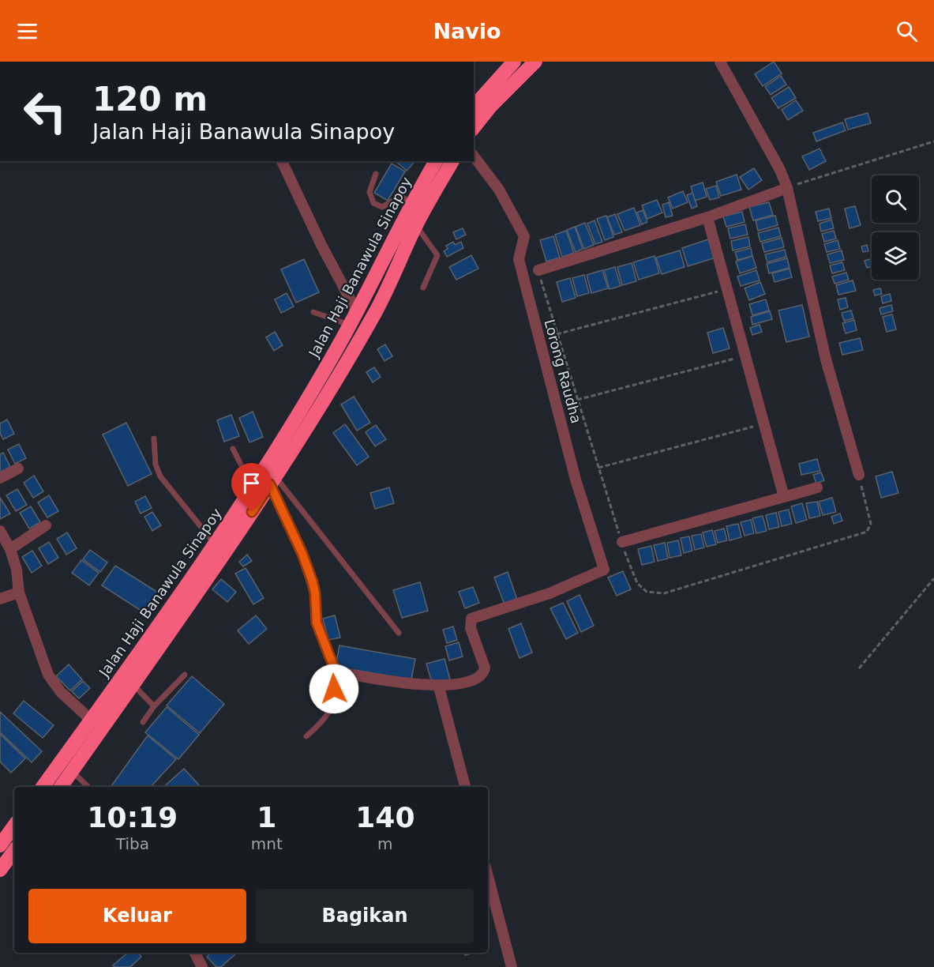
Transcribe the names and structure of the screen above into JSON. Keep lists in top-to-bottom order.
{
  "streets": {
    "highway": ["Jalan Haji Banawula Sinapoy"],
    "street": ["Lorong Raudha"]
  },
  "page": {
    "header": "Navio",
    "turn": ["120 m", "Jalan Haji Banawula Sinapoy"],
    "eta": [
      "10:19",
      "Tiba",
      "1",
      "mnt",
      "140",
      "m"
    ],
    "buttons": ["Keluar", "Bagikan"]
  }
}
